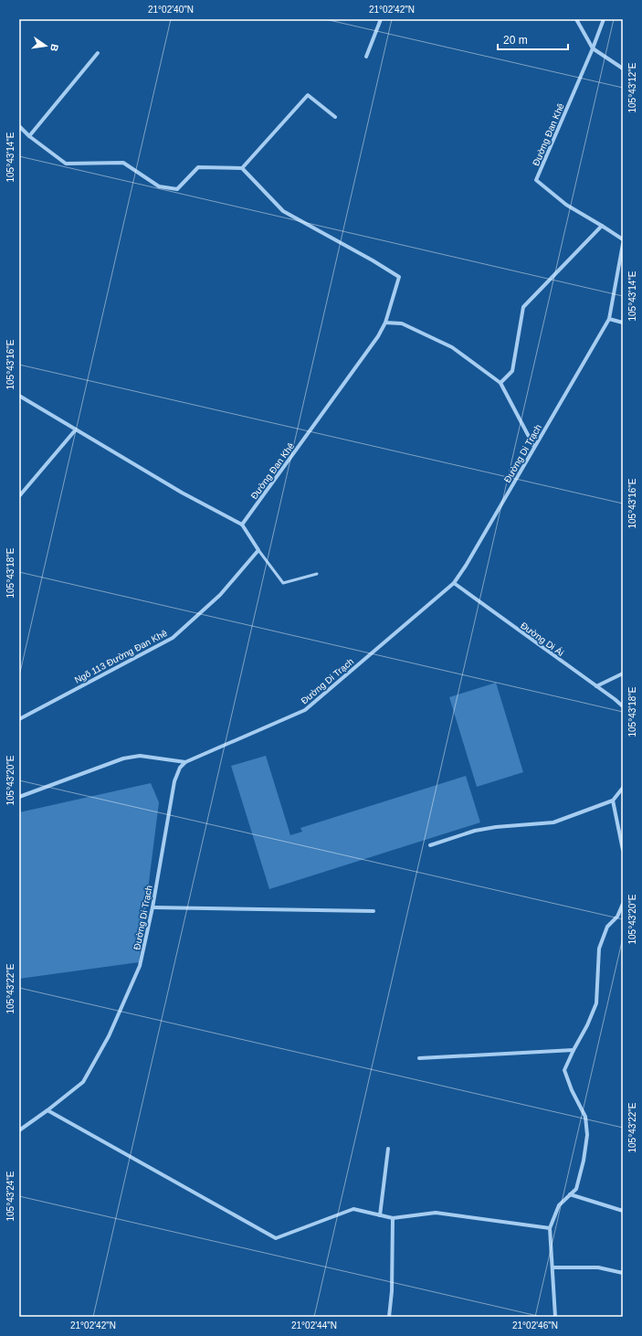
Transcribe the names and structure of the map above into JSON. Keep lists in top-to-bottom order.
{
  "streets": {
    "street": [
      "Đường Đan Khê",
      "Đường Di Trạch",
      "Đường Di Ái",
      "Ngõ 113 Đường Đan Khê"
    ]
  },
  "crossings": [
    ["Đường Di Trạch", "Đường Di Ái"]
  ],
  "scale_bar": "20 m",
  "north": "right",
  "coordinates": [
    "21°02'40\"N",
    "21°02'42\"N",
    "105°43'12\"E",
    "105°43'14\"E",
    "105°43'16\"E",
    "105°43'18\"E",
    "105°43'20\"E",
    "105°43'22\"E",
    "105°43'24\"E",
    "21°02'44\"N",
    "21°02'46\"N"
  ]
}
